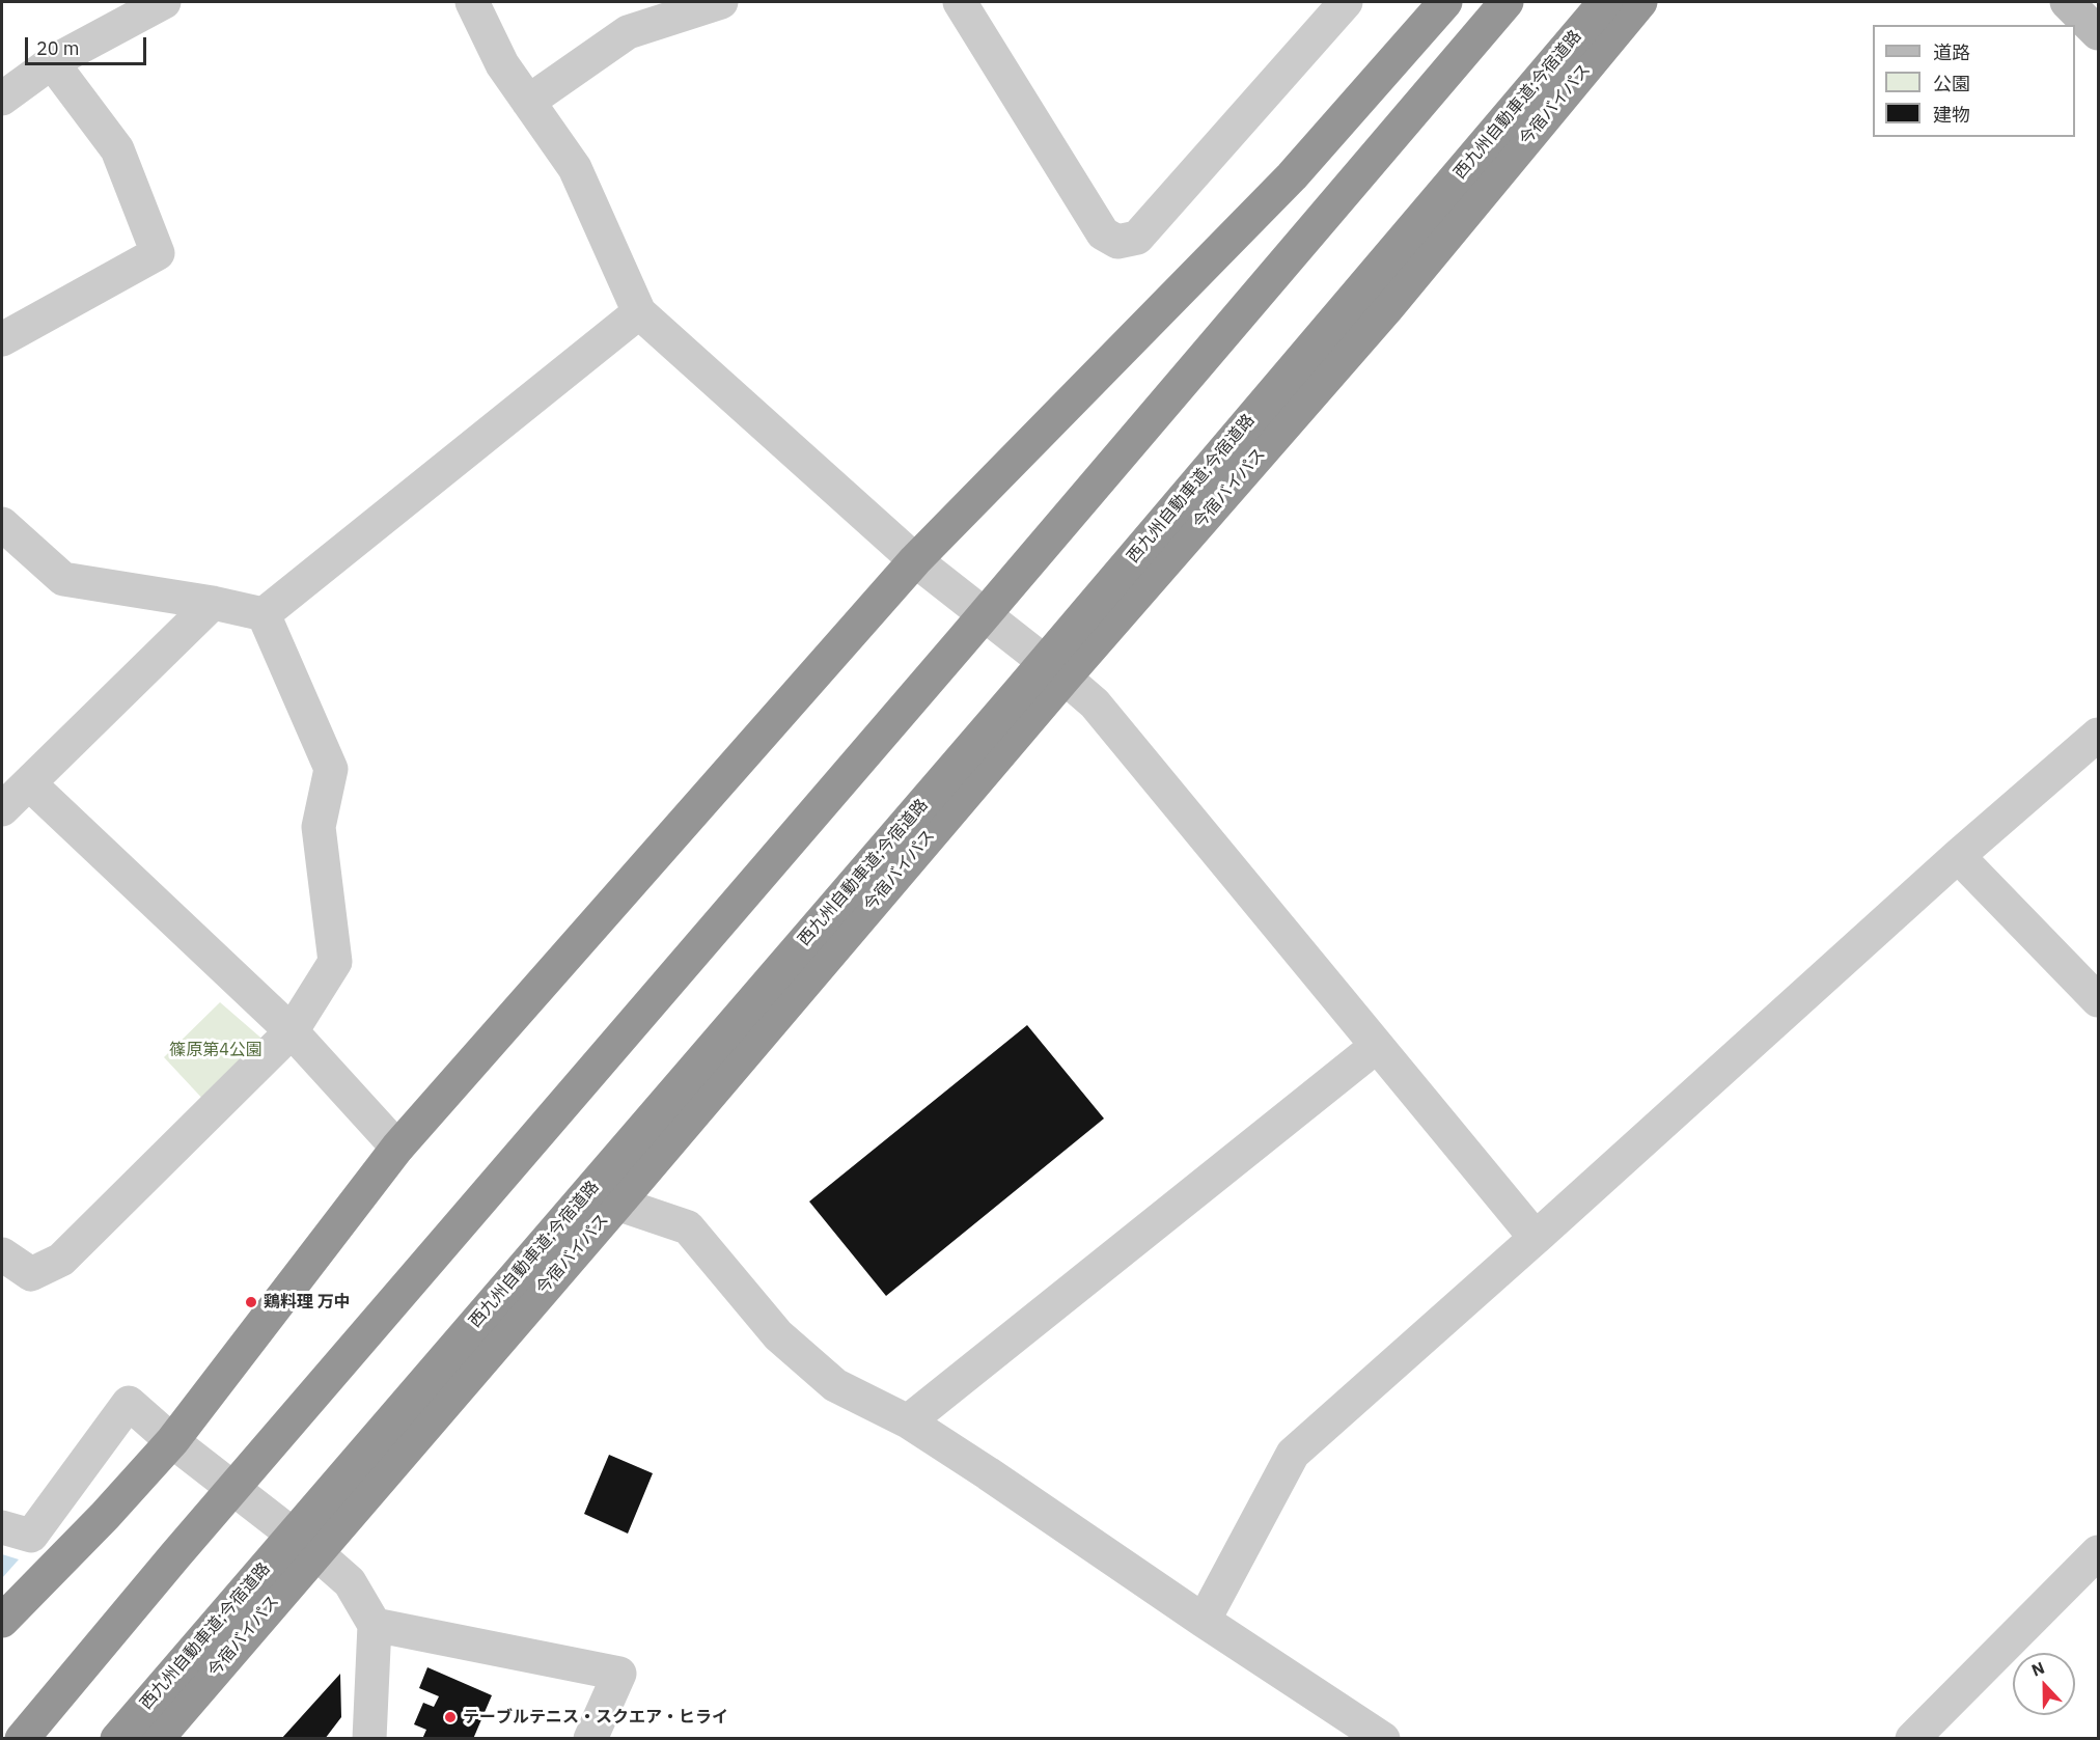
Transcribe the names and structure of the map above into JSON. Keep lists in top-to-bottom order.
{
  "streets": {
    "highway": ["西九州自動車道;今宿道路", "今宿バイパス"]
  },
  "parks": ["篠原第4公園"],
  "places": ["鶏料理 万中", "テーブルテニス・スクエア・ヒライ"],
  "legend": ["道路", "公園", "建物"],
  "scale_bar": "20 m",
  "north": "top"
}
